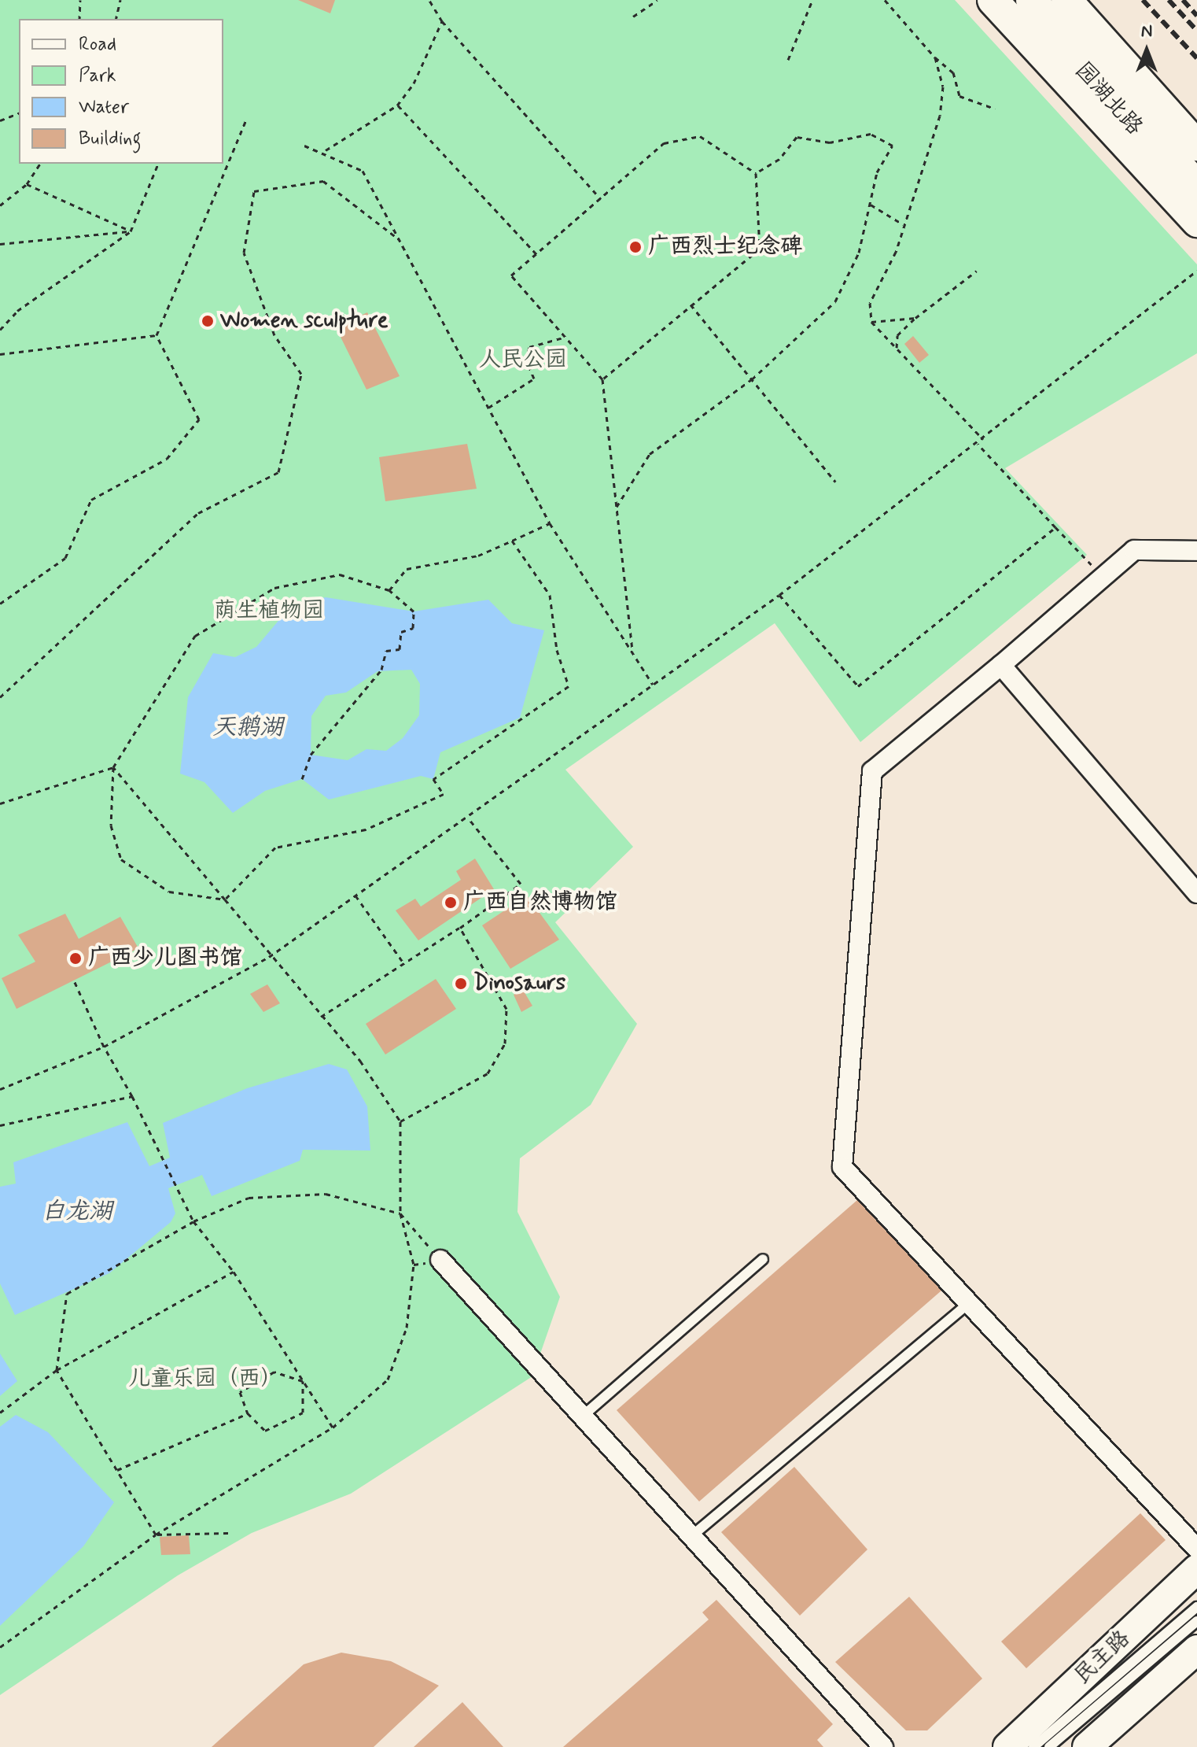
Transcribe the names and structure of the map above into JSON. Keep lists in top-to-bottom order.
{
  "streets": {
    "main road": ["园湖北路", "民主路"]
  },
  "water": ["天鹅湖", "白龙湖"],
  "parks": ["人民公园", "荫生植物园", "儿童乐园（西）"],
  "places": [
    "广西烈士纪念碑",
    "Women sculpture",
    "广西自然博物馆",
    "广西少儿图书馆",
    "Dinosaurs"
  ],
  "legend": [
    "Road",
    "Park",
    "Water",
    "Building"
  ],
  "north": "top"
}
